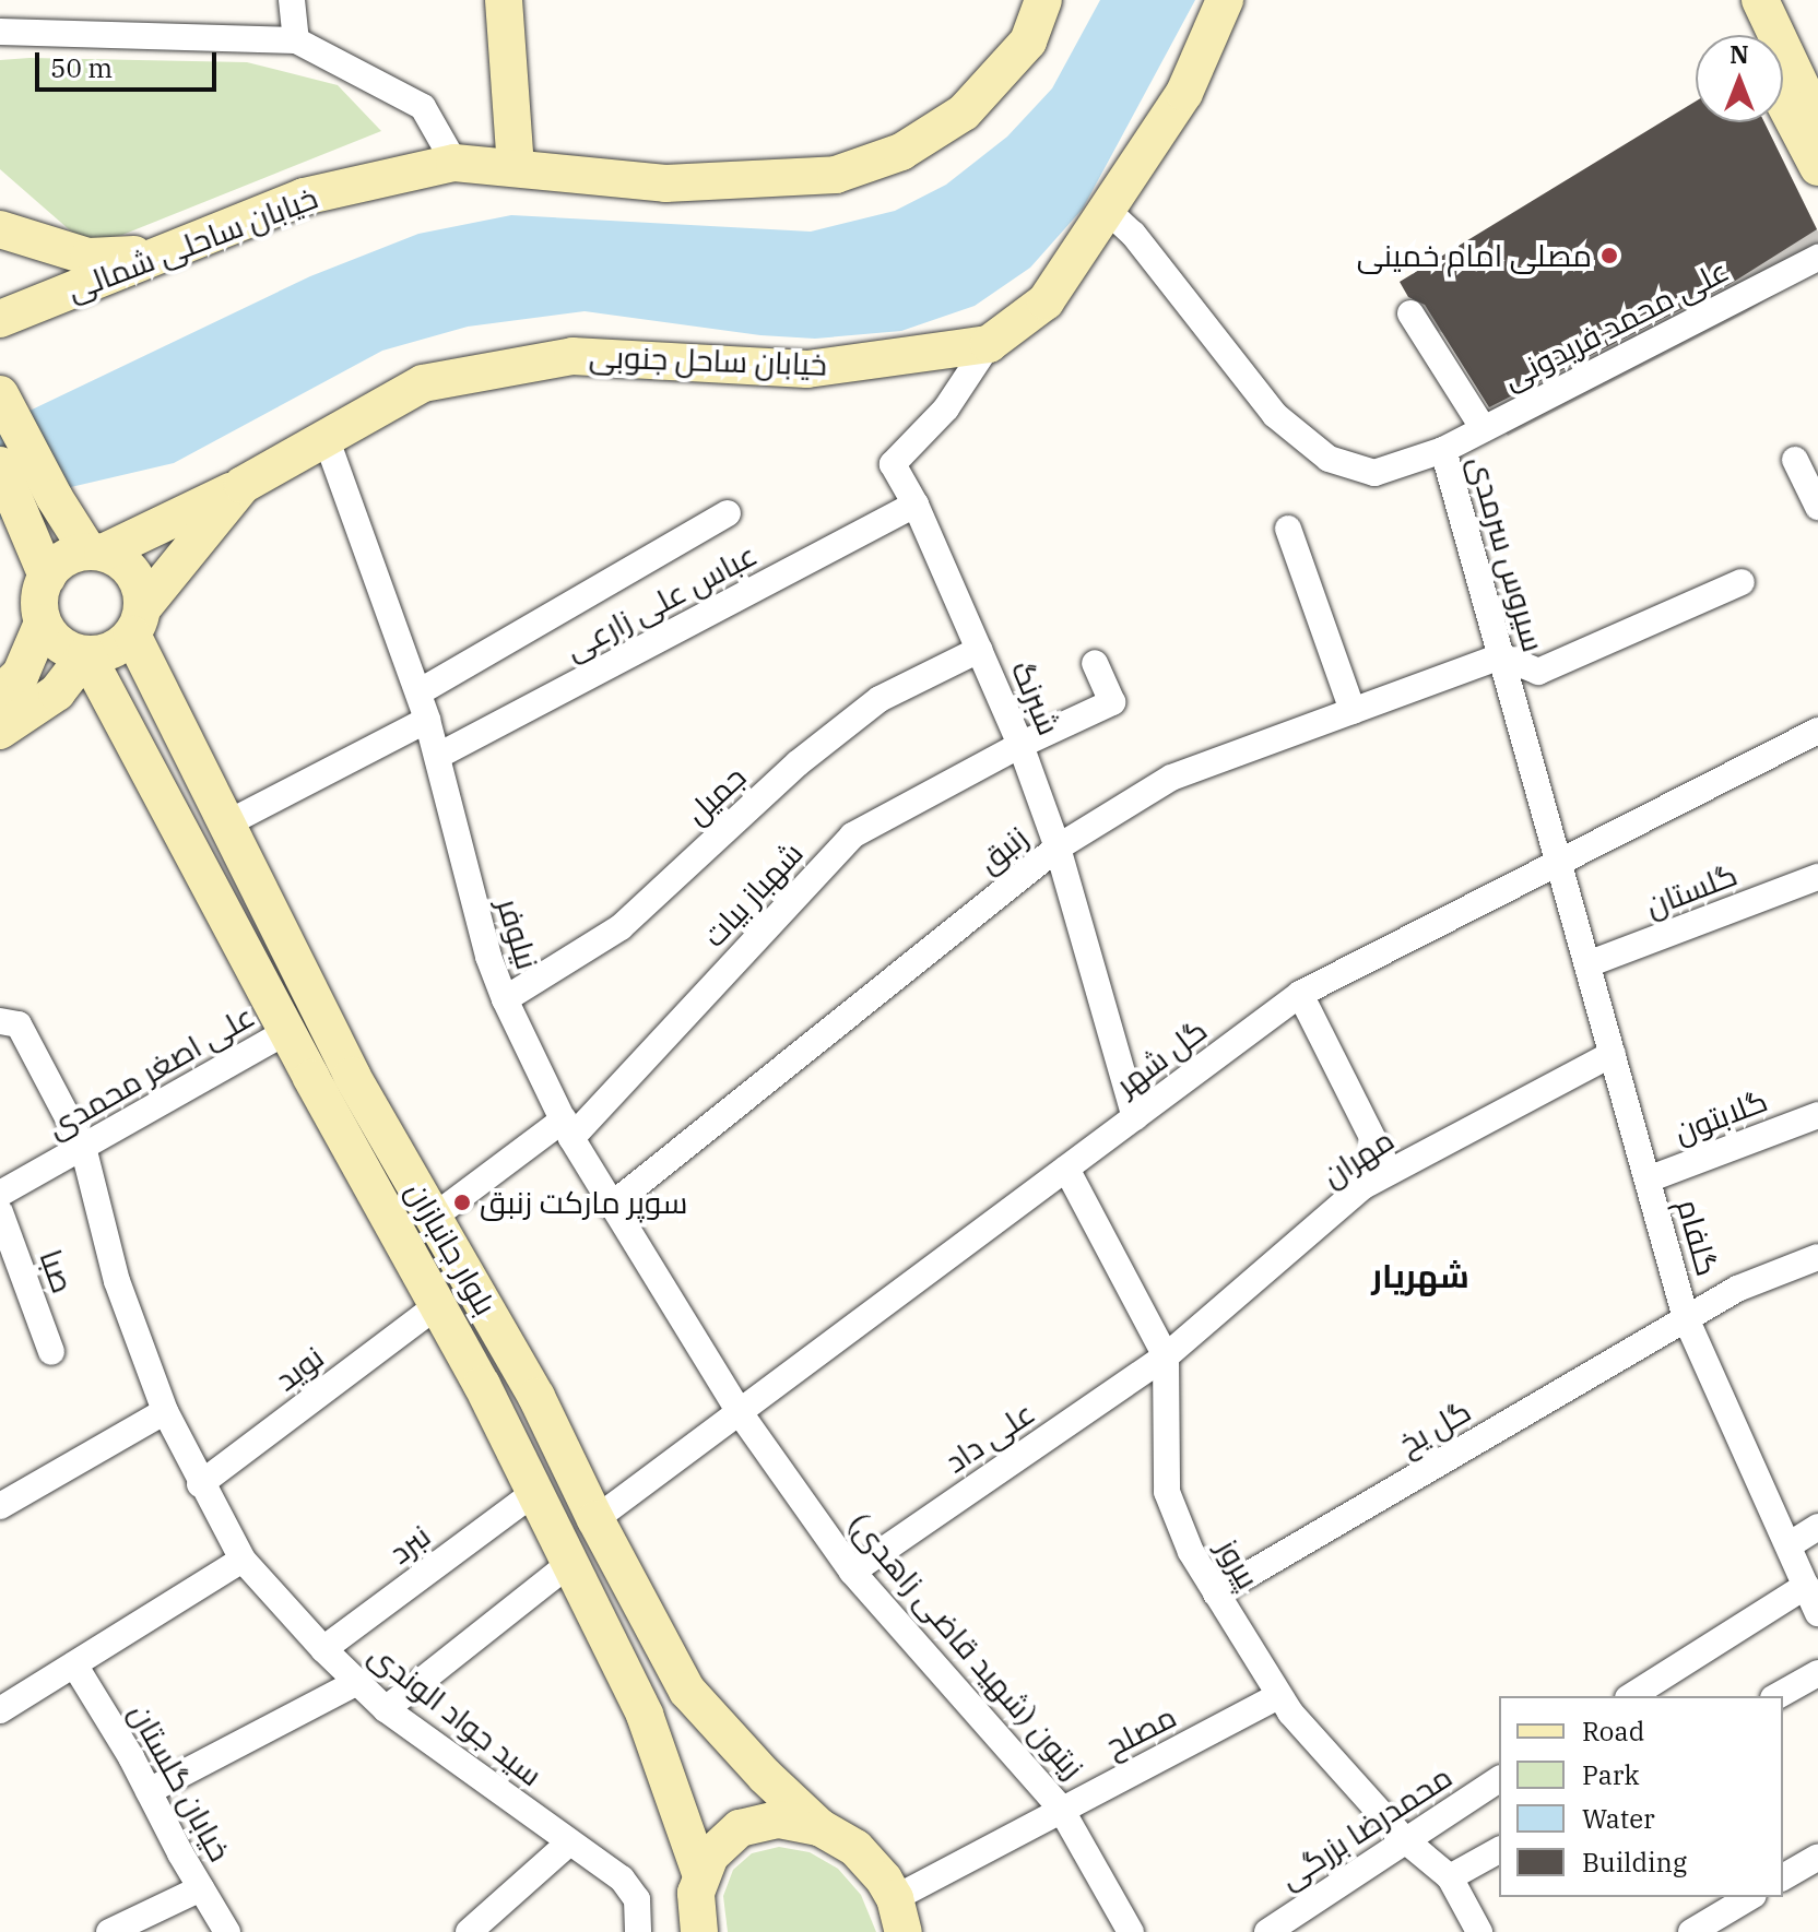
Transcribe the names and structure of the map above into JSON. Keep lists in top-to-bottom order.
{
  "streets": {
    "main road": ["خیابان ساحلی شمالی", "خیابان ساحل جنوبی", "بلوار جانبازان"],
    "street": [
      "علی محمد فریدونی",
      "سیروس سرمدی",
      "عباس علی زارعی",
      "شبرنگ",
      "جمیل",
      "زنبق",
      "گلستان",
      "شهباز بیات",
      "نیلوفر",
      "گل شهر",
      "علی اصغر محمدی",
      "گلابتون",
      "مهران",
      "گلفام",
      "صبا",
      "نوید",
      "گل یخ",
      "علی داد",
      "نبرد",
      "پیروز",
      "زیتون (شهید قاضی زاهدی)",
      "سید جواد الوندی",
      "مصلح",
      "خیابان گلستان",
      "محمدرضا بزرگی"
    ]
  },
  "crossings": [
    ["علی محمد فریدونی", "سیروس سرمدی"],
    ["خیابان ساحل جنوبی", "سیروس سرمدی"],
    ["خیابان ساحل جنوبی", "شبرنگ"],
    ["خیابان ساحل جنوبی", "نیلوفر"],
    ["خیابان ساحل جنوبی", "بلوار جانبازان"],
    ["سیروس سرمدی", "زنبق"],
    ["سیروس سرمدی", "گل شهر"],
    ["سیروس سرمدی", "گلفام"],
    ["عباس علی زارعی", "شبرنگ"],
    ["عباس علی زارعی", "نیلوفر"],
    ["شبرنگ", "جمیل"],
    ["شبرنگ", "زنبق"],
    ["شبرنگ", "شهباز بیات"],
    ["شبرنگ", "گل شهر"],
    ["جمیل", "نیلوفر"],
    ["زنبق", "نیلوفر"],
    ["گلستان", "گلفام"],
    ["شهباز بیات", "نیلوفر"],
    ["شهباز بیات", "بلوار جانبازان"],
    ["نیلوفر", "گل شهر"],
    ["نیلوفر", "زیتون (شهید قاضی زاهدی)"],
    ["گل شهر", "گلفام"],
    ["گل شهر", "بلوار جانبازان"],
    ["گل شهر", "پیروز"],
    ["گل شهر", "زیتون (شهید قاضی زاهدی)"],
    ["علی اصغر محمدی", "بلوار جانبازان"],
    ["علی اصغر محمدی", "سید جواد الوندی"],
    ["گلابتون", "گلفام"],
    ["مهران", "گلفام"],
    ["مهران", "علی داد"],
    ["مهران", "پیروز"],
    ["گلفام", "گل یخ"],
    ["بلوار جانبازان", "نوید"],
    ["بلوار جانبازان", "نبرد"],
    ["نوید", "سید جواد الوندی"],
    ["گل یخ", "پیروز"],
    ["علی داد", "پیروز"],
    ["علی داد", "زیتون (شهید قاضی زاهدی)"],
    ["نبرد", "سید جواد الوندی"],
    ["پیروز", "مصلح"],
    ["پیروز", "محمدرضا بزرگی"],
    ["زیتون (شهید قاضی زاهدی)", "مصلح"]
  ],
  "districts": ["شهریار"],
  "places": ["مصلی امام خمینی", "سوپر مارکت زنبق"],
  "legend": [
    "Road",
    "Park",
    "Water",
    "Building"
  ],
  "scale_bar": "50 m",
  "north": "top"
}
